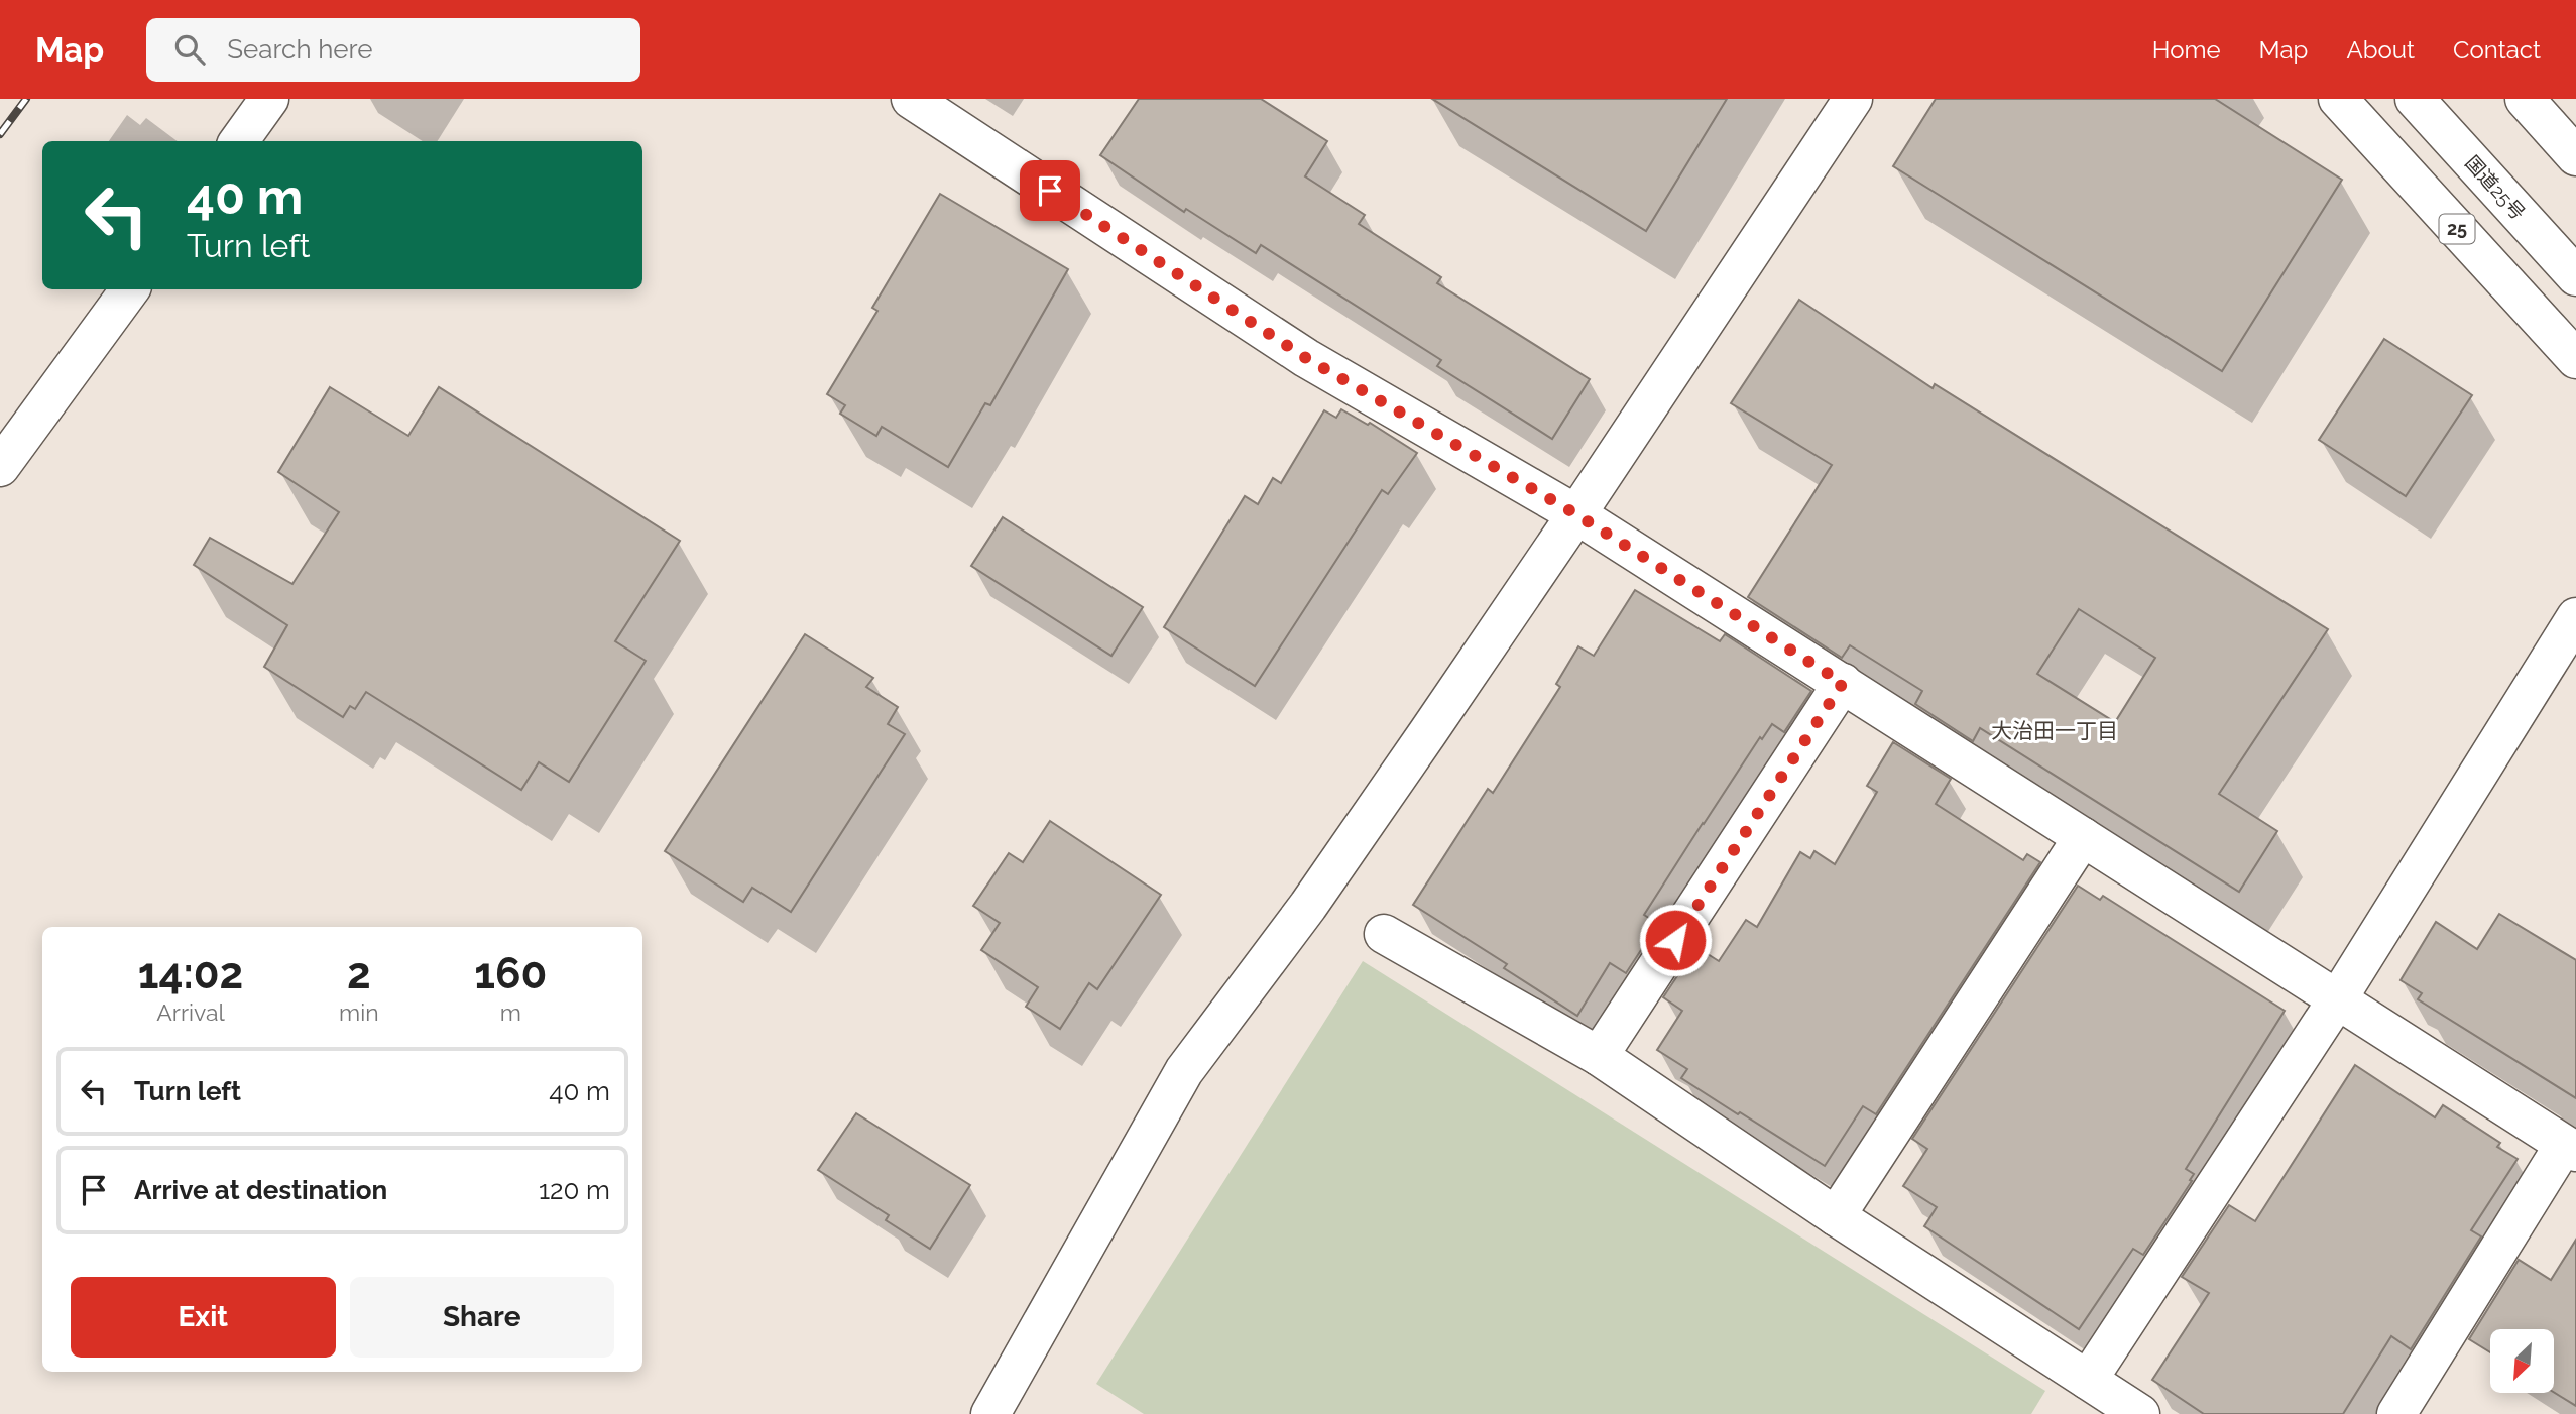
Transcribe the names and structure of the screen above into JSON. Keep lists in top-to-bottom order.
{
  "streets": {
    "main road": ["国道25号", "25"]
  },
  "districts": ["大治田一丁目"],
  "north": "bottom left",
  "page": {
    "header": "Map",
    "search": "Search here",
    "nav": [
      "Home",
      "Map",
      "About",
      "Contact"
    ],
    "turn": ["40 m", "Turn left"],
    "eta": [
      "14:02",
      "Arrival",
      "2",
      "min",
      "160",
      "m"
    ],
    "list": [
      {
        "name": "Turn left",
        "value": "40 m"
      },
      {
        "name": "Arrive at destination",
        "value": "120 m"
      }
    ],
    "buttons": ["Exit", "Share"]
  }
}
